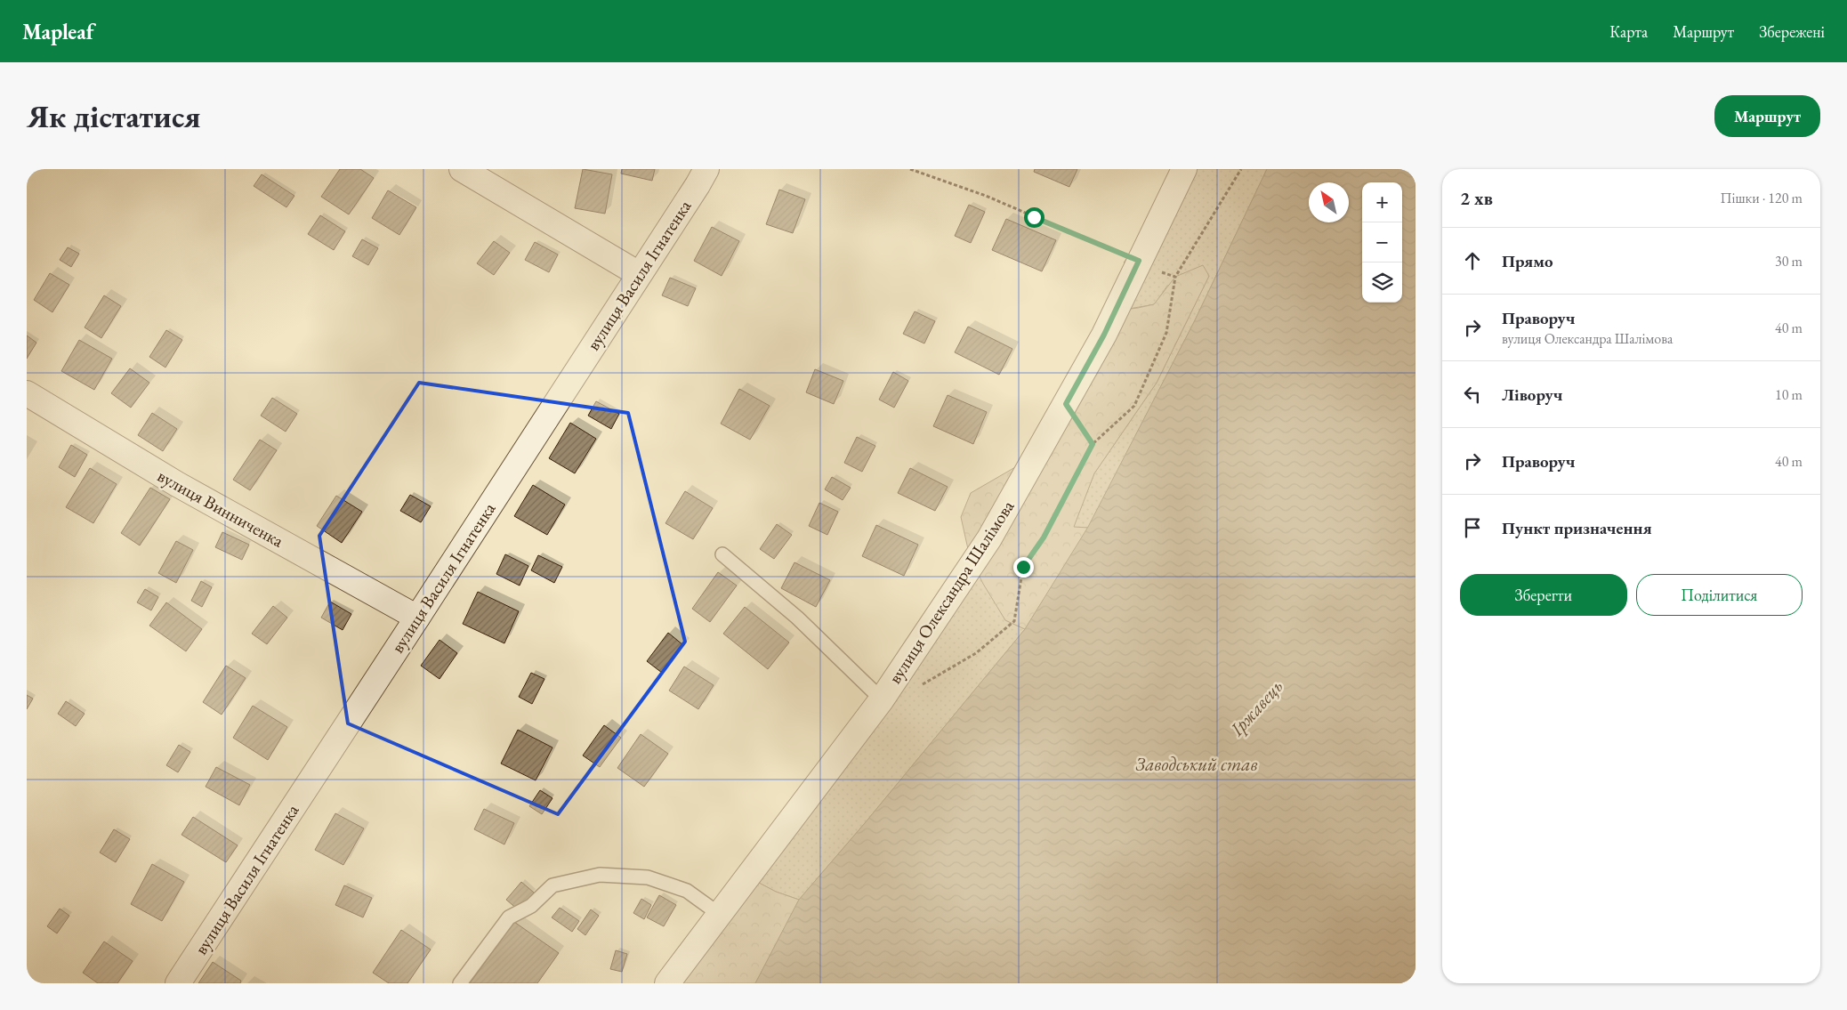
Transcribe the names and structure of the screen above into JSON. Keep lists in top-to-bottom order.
{
  "streets": {
    "street": ["вулиця Василя Ігнатенка", "вулиця Винниченка", "вулиця Олександра Шалімова"]
  },
  "crossings": [
    ["вулиця Василя Ігнатенка", "вулиця Винниченка"]
  ],
  "water": ["Іржавець", "Заводський став"],
  "north": "top left",
  "page": {
    "header": "Mapleaf",
    "nav": ["Карта", "Маршрут", "Збережені"],
    "buttons": [
      "Маршрут",
      ["Зберегти", "Поділитися"]
    ],
    "title": "Як дістатися",
    "heading": ["2 хв", "Пішки · 120 m"],
    "map_buttons": ["+", "−"],
    "list": [
      ["Прямо", "30 m"],
      ["Праворуч", "вулиця Олександра Шалімова", "40 m"],
      ["Ліворуч", "10 m"],
      ["Праворуч", "40 m"],
      "Пункт призначення"
    ]
  }
}
